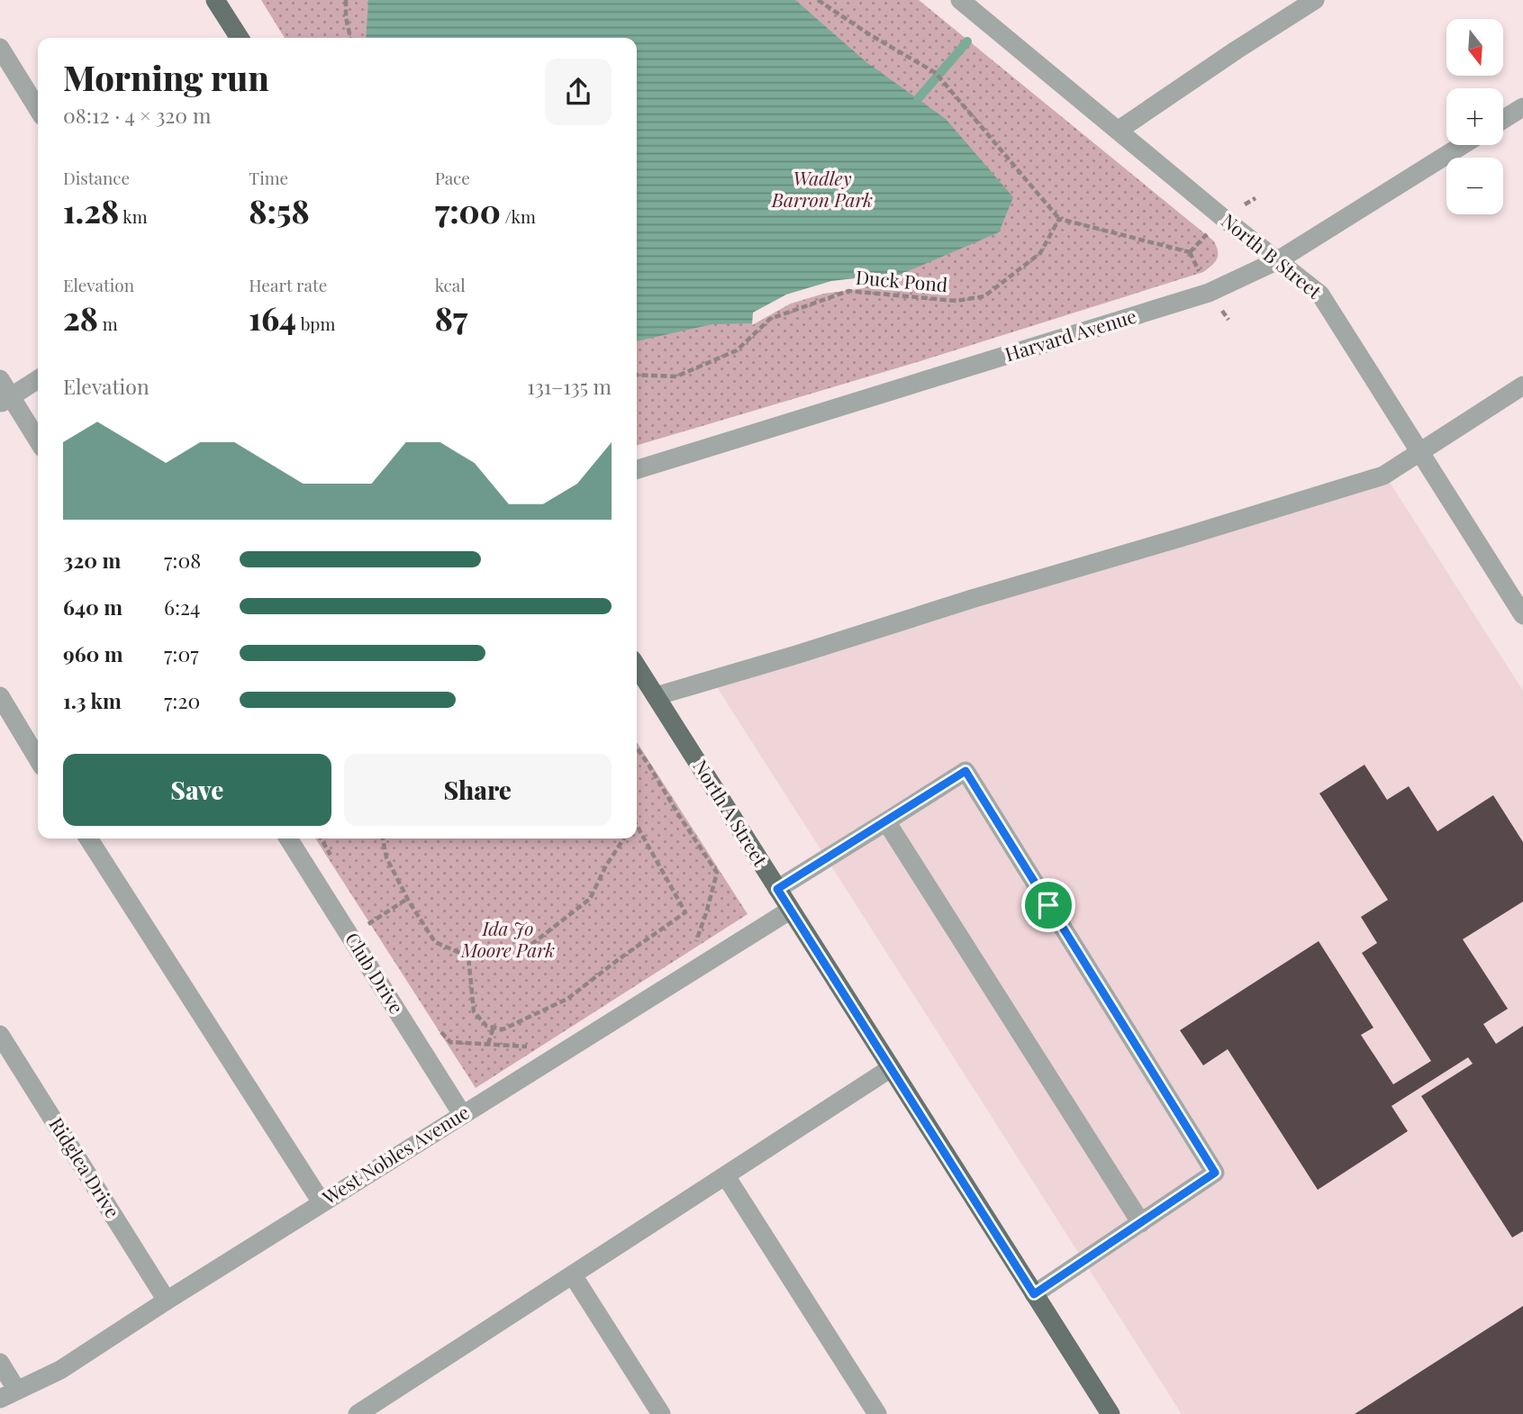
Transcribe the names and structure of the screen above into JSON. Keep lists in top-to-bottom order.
{
  "streets": {
    "main road": ["North A Street"],
    "street": [
      "North B Street",
      "Harvard Avenue",
      "Club Drive",
      "West Nobles Avenue",
      "Ridglea Drive"
    ],
    "path": ["Duck Pond"]
  },
  "crossings": [
    ["North B Street", "Harvard Avenue"],
    ["North A Street", "West Nobles Avenue"],
    ["Club Drive", "West Nobles Avenue"],
    ["West Nobles Avenue", "Ridglea Drive"]
  ],
  "parks": ["Wadley Barron Park", "Ida Jo Moore Park"],
  "north": "bottom",
  "page": {
    "map_buttons": ["+", "−"],
    "heading": ["Morning run", "08:12 · 4 × 320 m"],
    "stats": [
      ["Distance", "1.28 km"],
      ["Time", "8:58"],
      ["Pace", "7:00 /km"],
      ["Elevation", "28 m"],
      ["Heart rate", "164 bpm"],
      ["kcal", "87"]
    ],
    "chart": ["Elevation", "131–135 m"],
    "list": [
      {
        "name": "320 m",
        "note": "7:08"
      },
      {
        "name": "640 m",
        "note": "6:24"
      },
      {
        "name": "960 m",
        "note": "7:07"
      },
      {
        "name": "1.3 km",
        "note": "7:20"
      }
    ],
    "buttons": ["Save", "Share"]
  }
}
